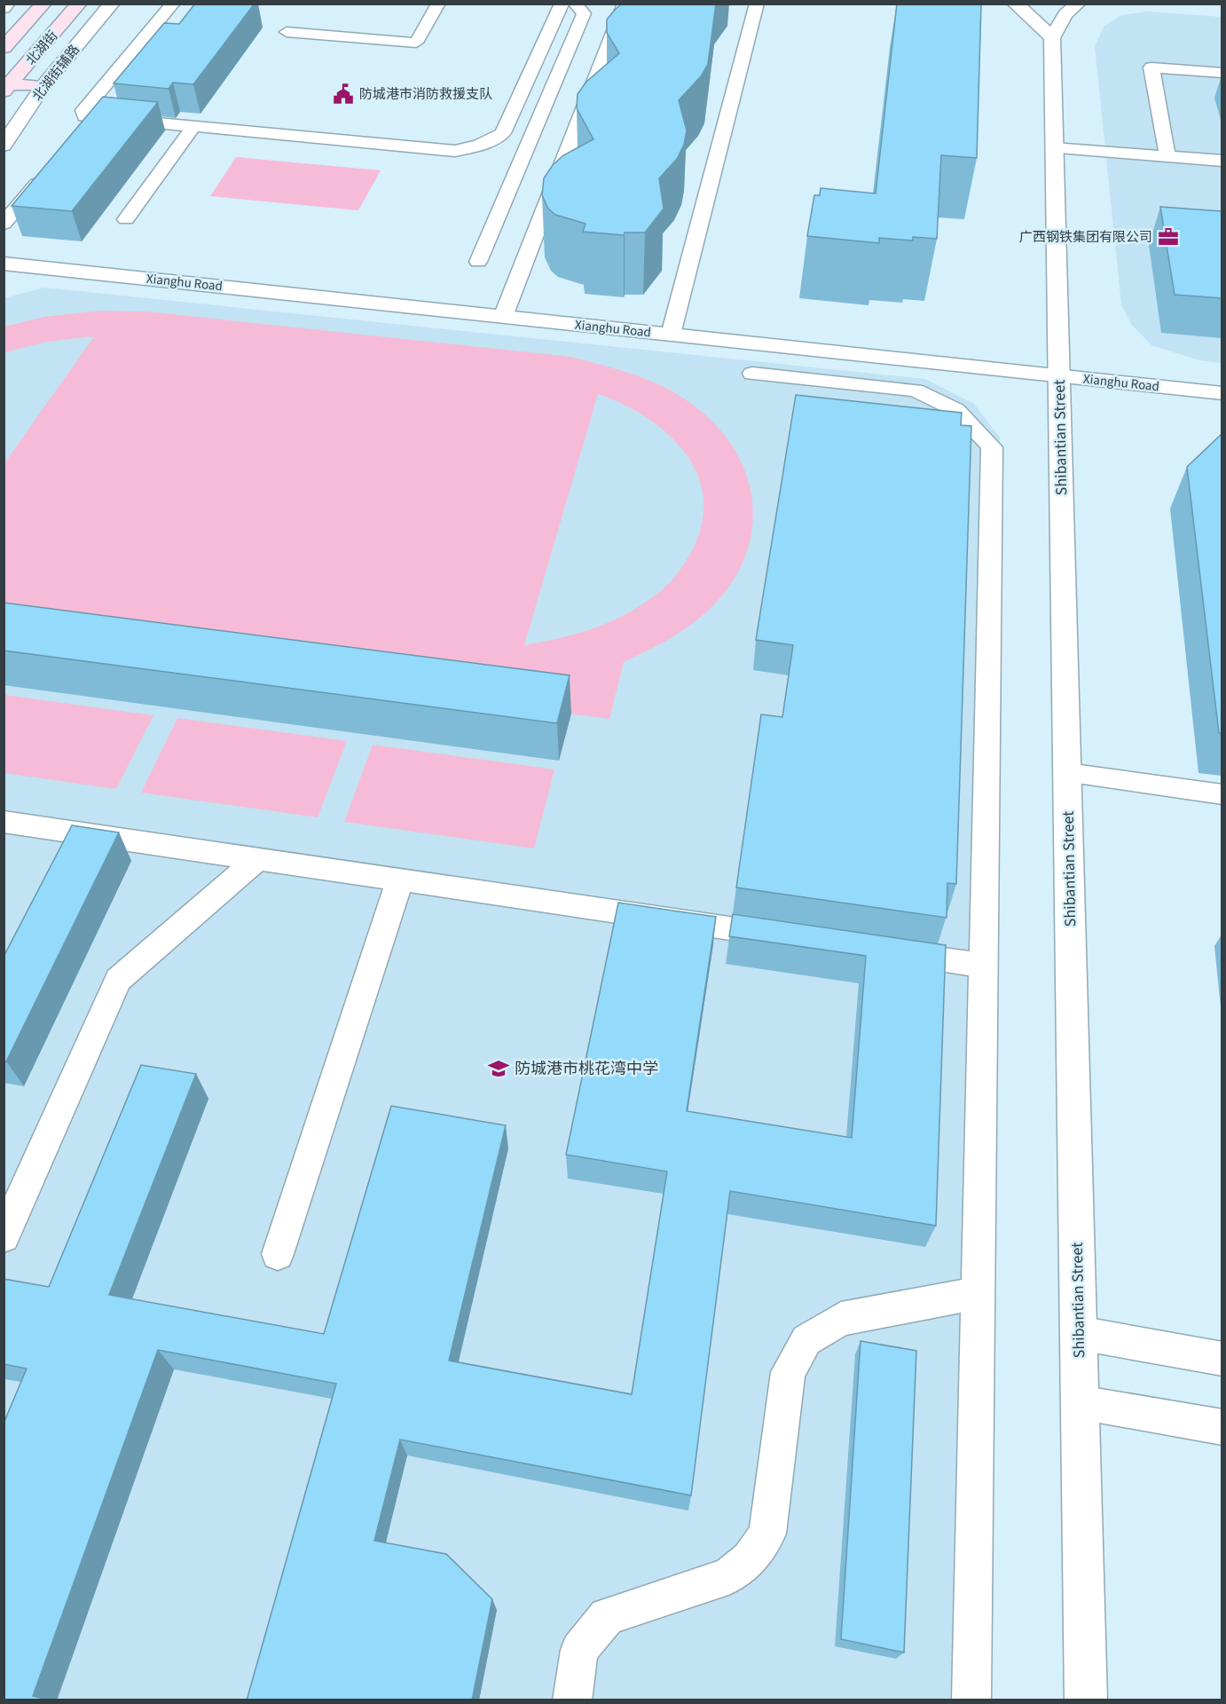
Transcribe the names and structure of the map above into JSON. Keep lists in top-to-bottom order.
{
  "streets": {
    "main road": ["北湖街"],
    "street": ["北湖街辅路", "Xianghu Road", "Shibantian Street"]
  },
  "crossings": [
    ["Xianghu Road", "Shibantian Street"]
  ],
  "places": {
    "public building": ["防城港市消防救援支队"],
    "office": ["广西钢铁集团有限公司"],
    "school or university": ["防城港市桃花湾中学"]
  }
}
